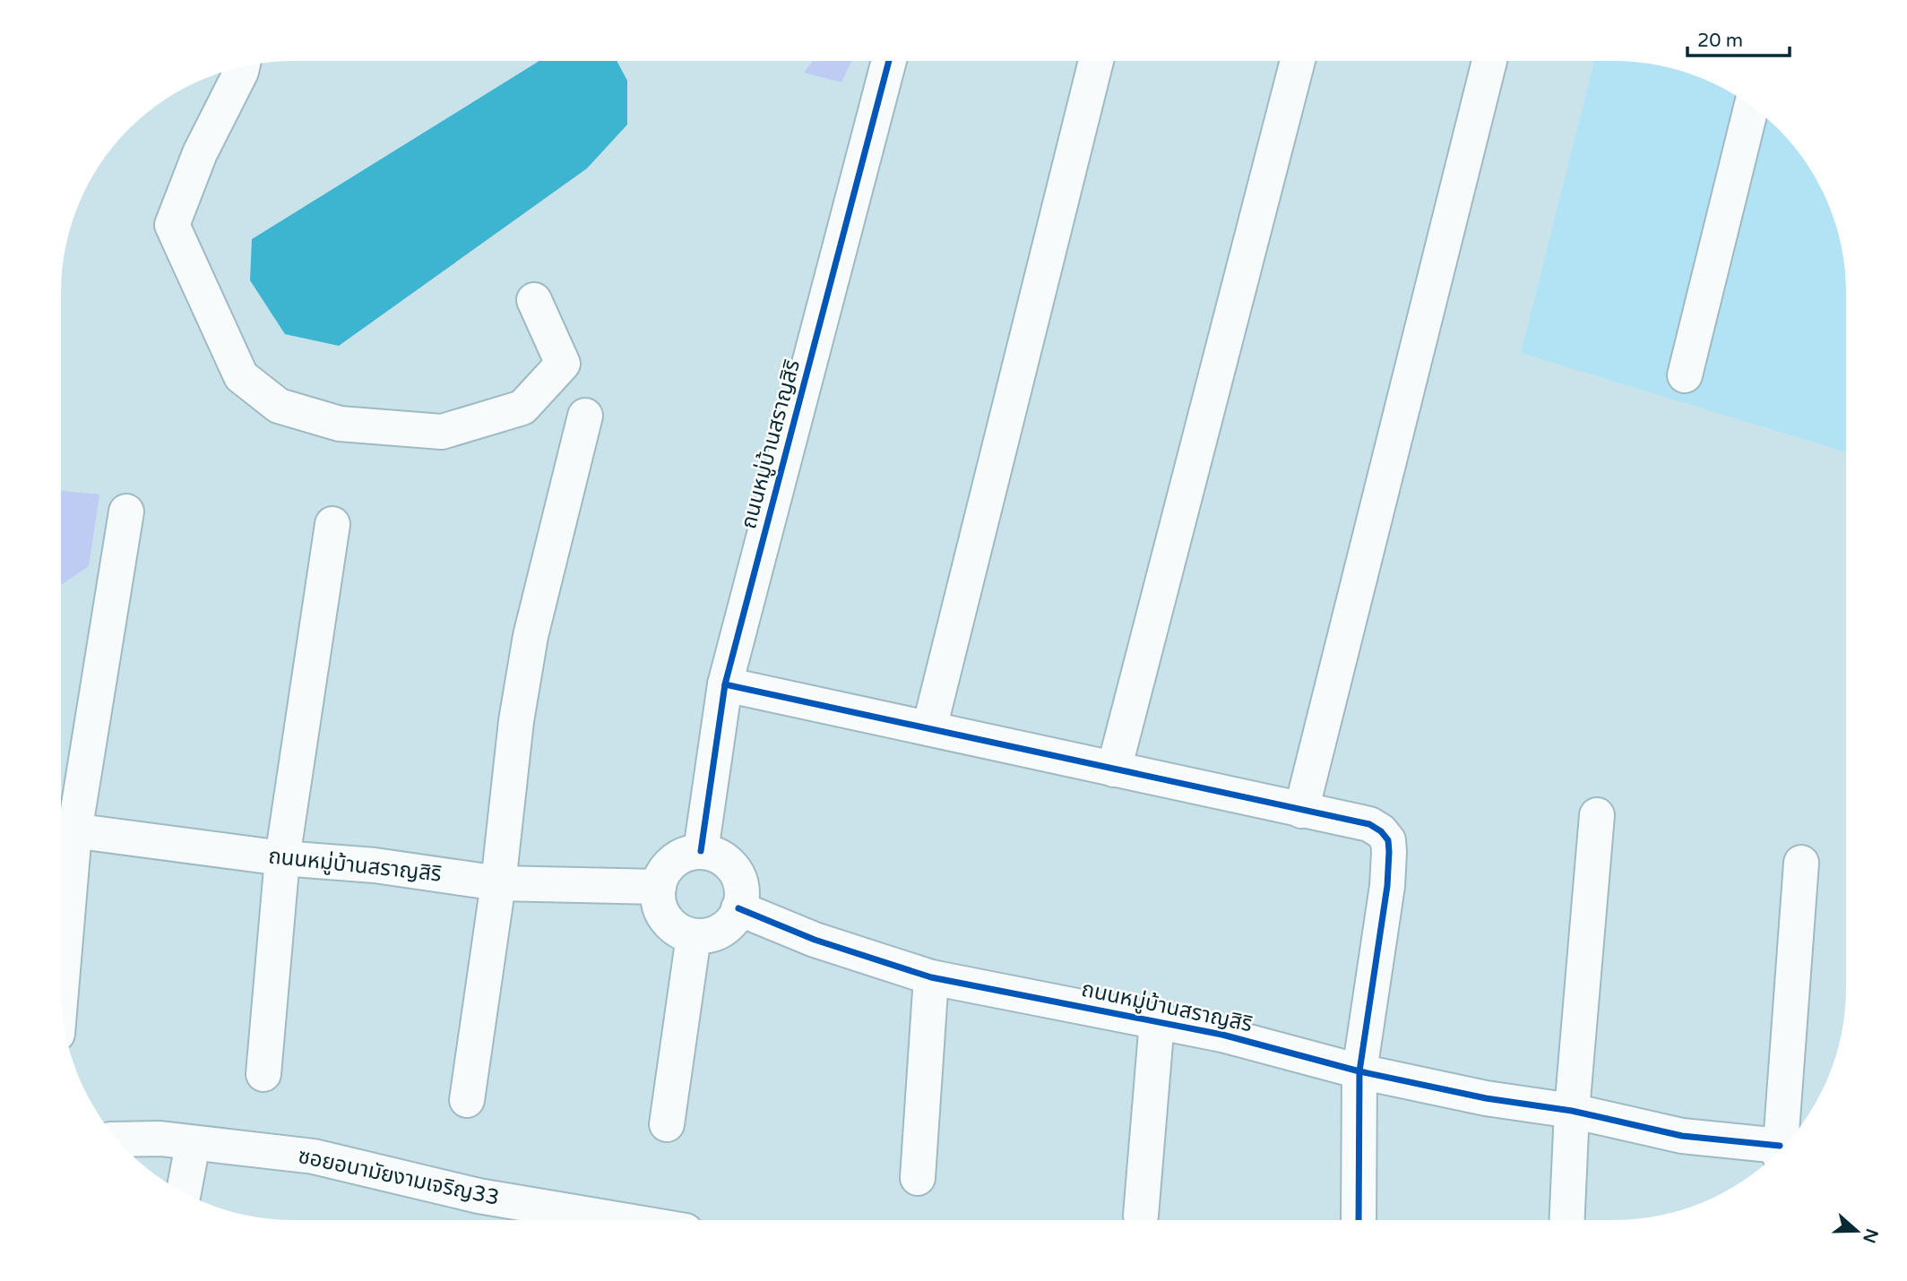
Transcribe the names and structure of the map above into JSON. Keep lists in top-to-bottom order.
{
  "streets": {
    "street": ["ถนนหมู่บ้านสราญสิริ", "ซอยอนามัยงามเจริญ33"]
  },
  "scale_bar": "20 m",
  "north": "right"
}
